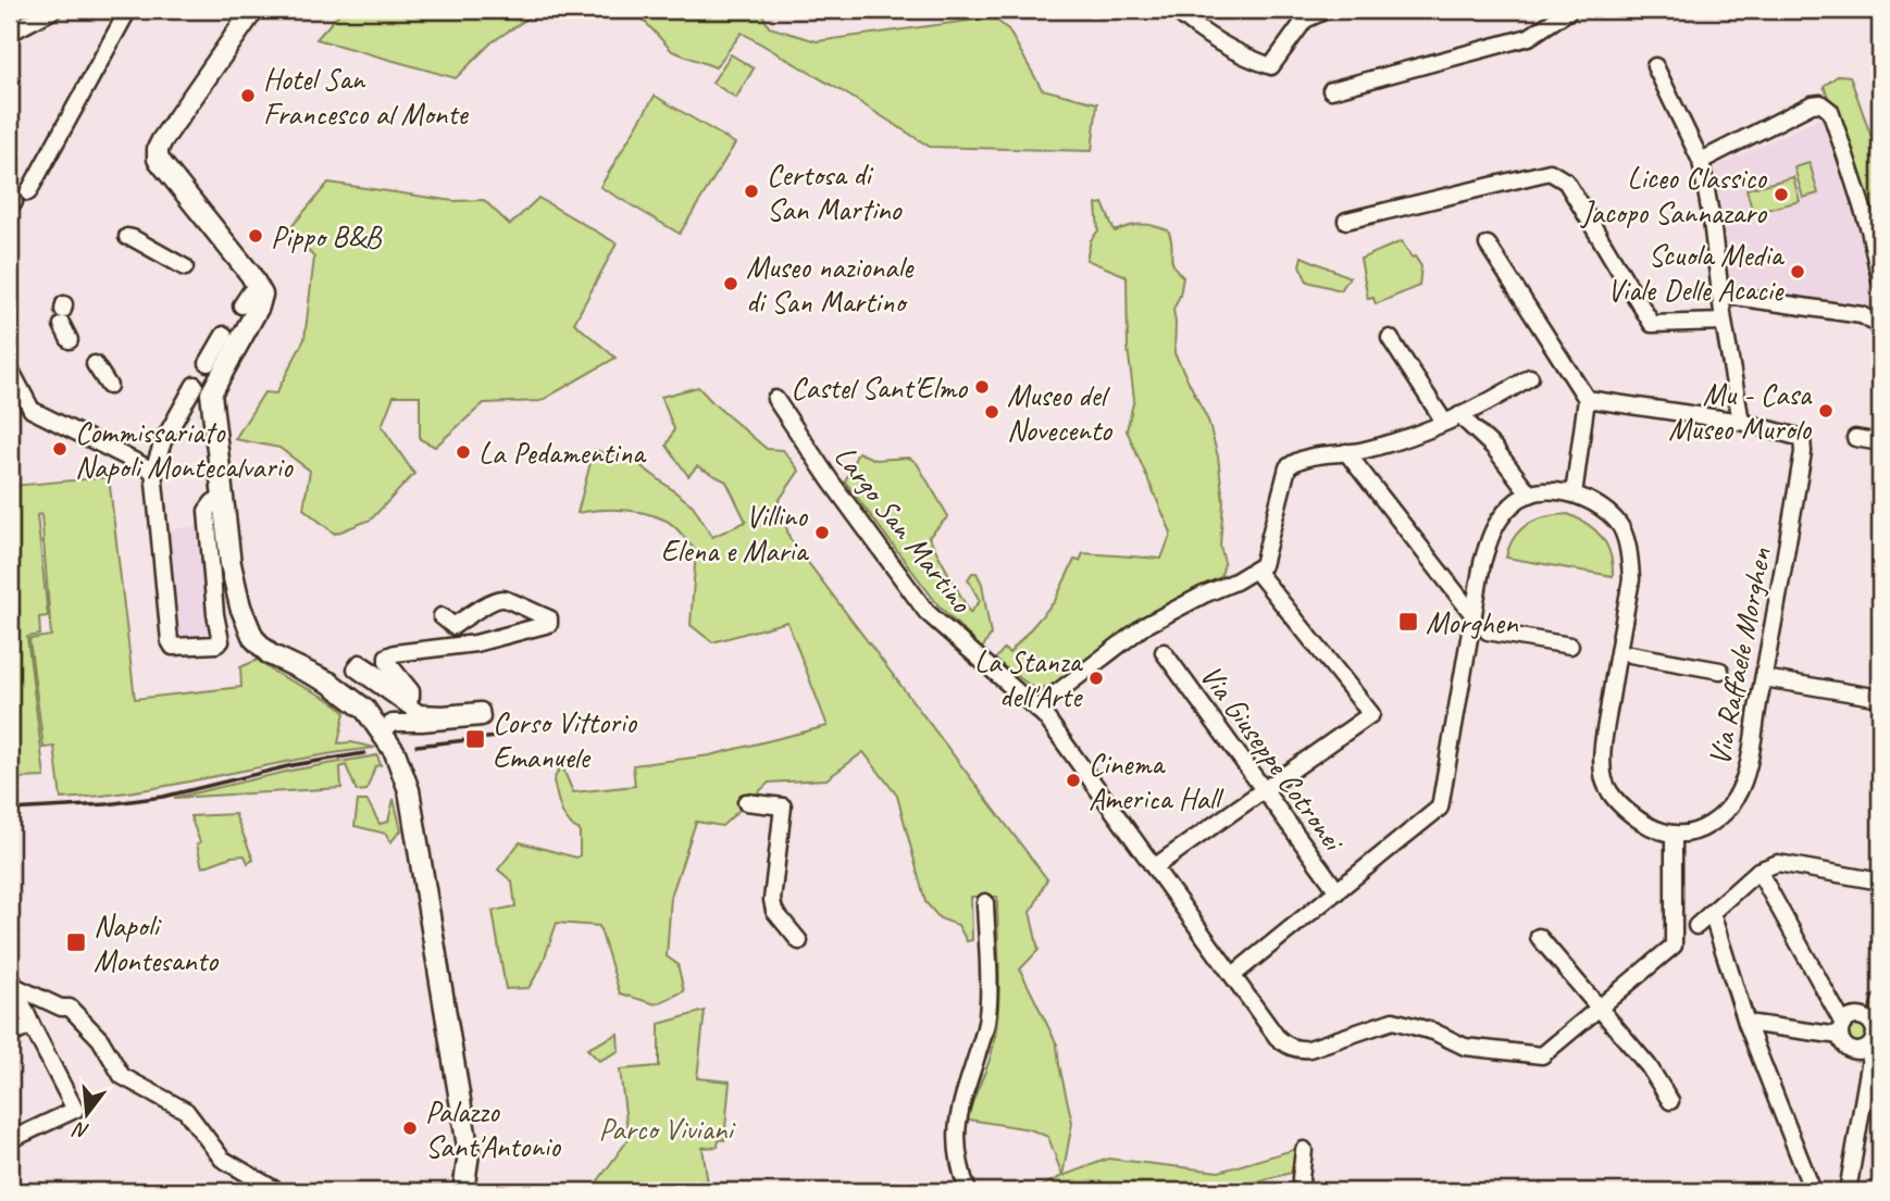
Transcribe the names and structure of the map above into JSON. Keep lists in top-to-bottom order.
{
  "streets": {
    "street": ["Largo San Martino", "Via Raffaele Morghen", "Via Giuseppe Cotronei"]
  },
  "crossings": [
    ["Largo San Martino", "Via Raffaele Morghen"]
  ],
  "parks": ["Parco Viviani"],
  "places": {
    "other": [
      "Hotel San Francesco al Monte",
      "Certosa di San Martino",
      "Liceo Classico Jacopo Sannazaro",
      "Pippo B&B",
      "Scuola Media Viale Delle Acacie",
      "Museo nazionale di San Martino",
      "Castel Sant'Elmo",
      "Mu - Casa Museo Murolo",
      "Museo del Novecento",
      "Commissariato Napoli Montecalvario",
      "La Pedamentina",
      "Villino Elena e Maria",
      "La Stanza dell'Arte",
      "Cinema America Hall",
      "Palazzo Sant'Antonio"
    ],
    "transit": ["Morghen", "Corso Vittorio Emanuele", "Napoli Montesanto"]
  },
  "north": "bottom"
}
